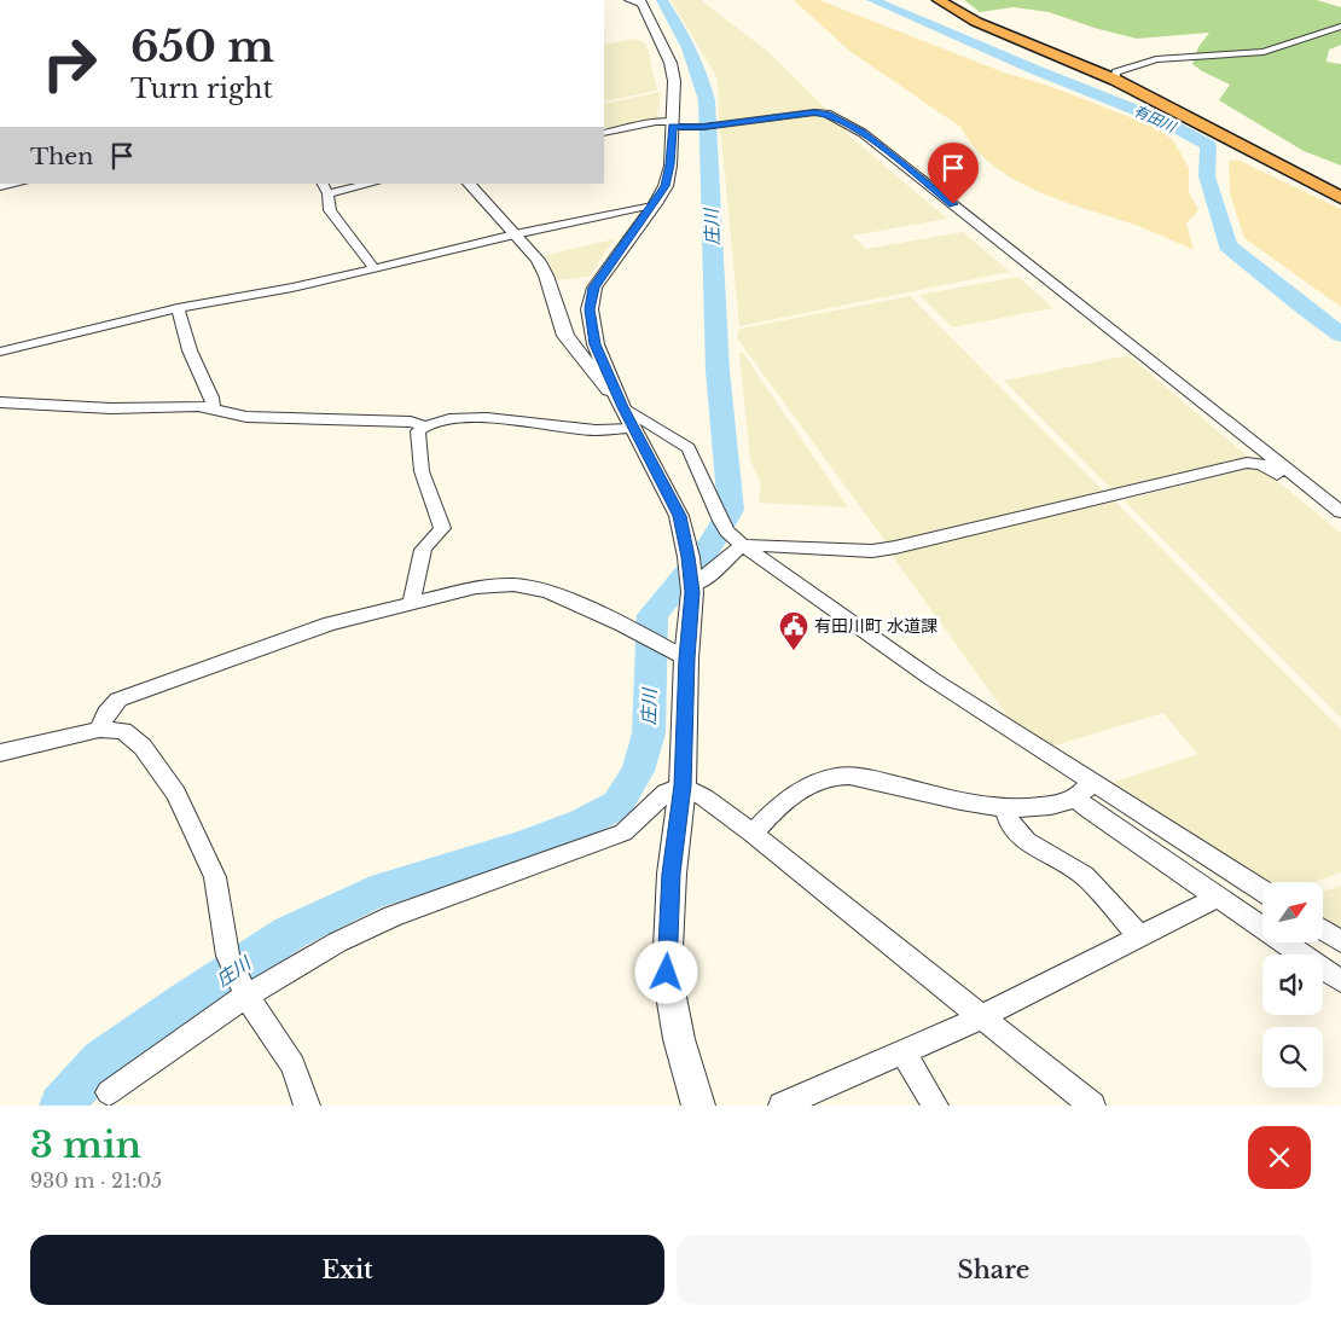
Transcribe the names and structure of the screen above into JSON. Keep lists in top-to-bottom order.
{
  "water": ["有田川", "庄川"],
  "places": {
    "public building": ["有田川町 水道課"]
  },
  "north": "top right",
  "page": {
    "turn": ["650 m", "Turn right"],
    "then": "Then",
    "heading": ["3 min", "930 m · 21:05"],
    "buttons": ["Exit", "Share"]
  }
}
